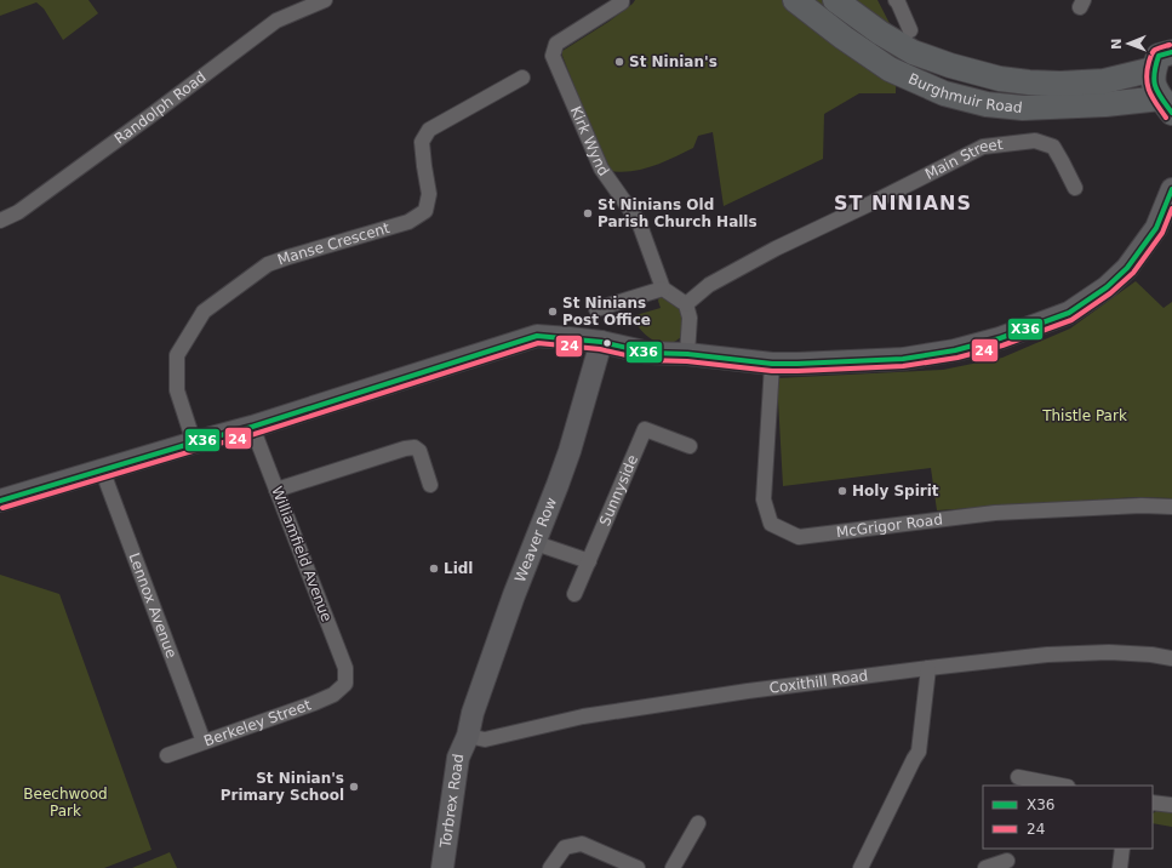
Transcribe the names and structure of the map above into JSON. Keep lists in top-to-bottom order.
{
  "streets": {
    "main road": ["Burghmuir Road", "Weaver Row", "Torbrex Road"],
    "street": [
      "Randolph Road",
      "Kirk Wynd",
      "Main Street",
      "Manse Crescent",
      "Sunnyside",
      "McGrigor Road",
      "Williamfield Avenue",
      "Lennox Avenue",
      "Coxithill Road",
      "Berkeley Street"
    ]
  },
  "crossings": [
    ["Weaver Row", "Coxithill Road"],
    ["Weaver Row", "Torbrex Road"],
    ["Williamfield Avenue", "Berkeley Street"],
    ["Lennox Avenue", "Berkeley Street"],
    ["Coxithill Road", "Torbrex Road"]
  ],
  "districts": ["ST NINIANS"],
  "parks": ["Thistle Park", "Beechwood Park"],
  "places": [
    "St Ninian's",
    "St Ninians Old Parish Church Halls",
    "St Ninians Post Office",
    "Holy Spirit",
    "Lidl",
    "St Ninian's Primary School"
  ],
  "lines": ["transit line 24", "transit line X36"],
  "legend": ["X36", "24"],
  "north": "left"
}
